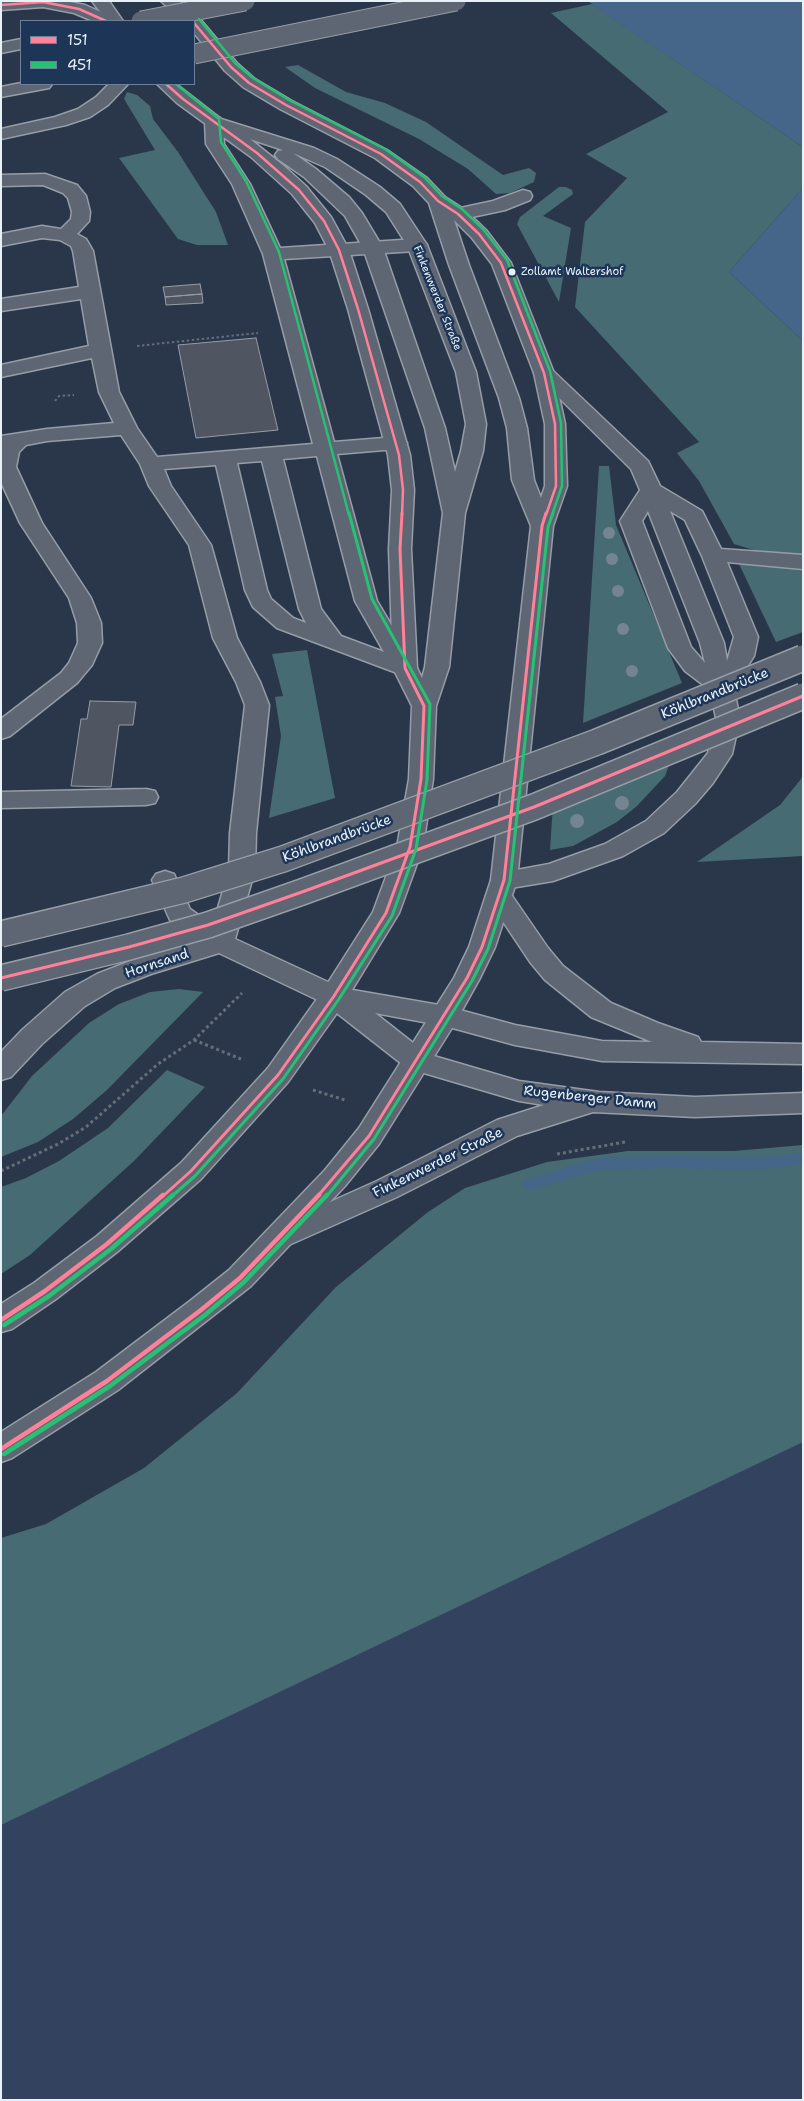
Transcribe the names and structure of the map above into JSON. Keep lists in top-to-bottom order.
{
  "streets": {
    "main road": [
      "Finkenwerder Straße",
      "Köhlbrandbrücke",
      "Hornsand",
      "Rugenberger Damm"
    ]
  },
  "crossings": [
    ["Finkenwerder Straße", "Rugenberger Damm"]
  ],
  "places": ["Zollamt Waltershof"],
  "lines": ["transit line 151", "transit line 451"],
  "legend": ["151", "451"]
}
